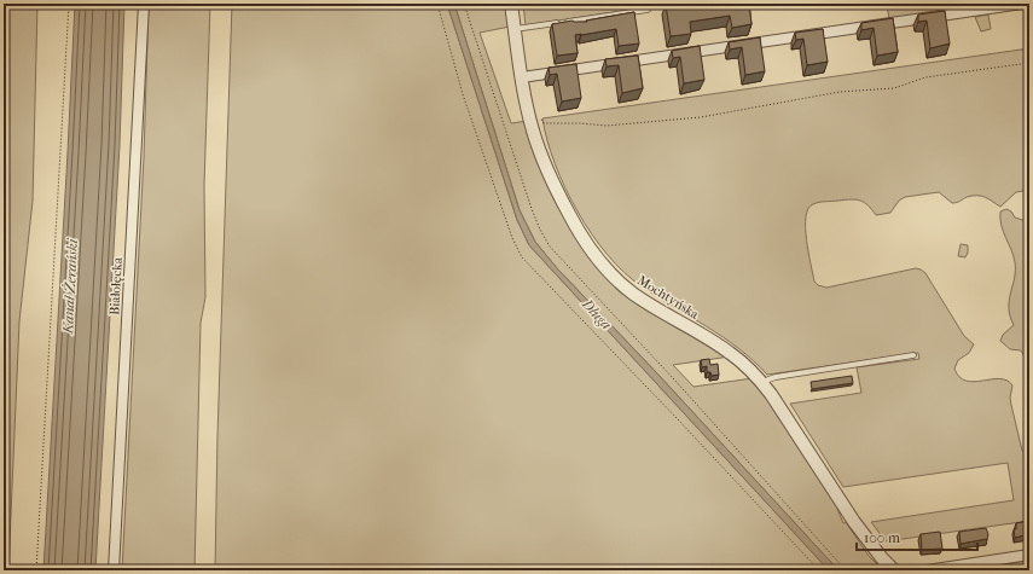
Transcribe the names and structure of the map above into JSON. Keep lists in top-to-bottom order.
{
  "streets": {
    "street": ["Białołęcka", "Mochtyńska"]
  },
  "water": ["Kanał Żerański", "Długa"],
  "scale_bar": "100 m"
}
